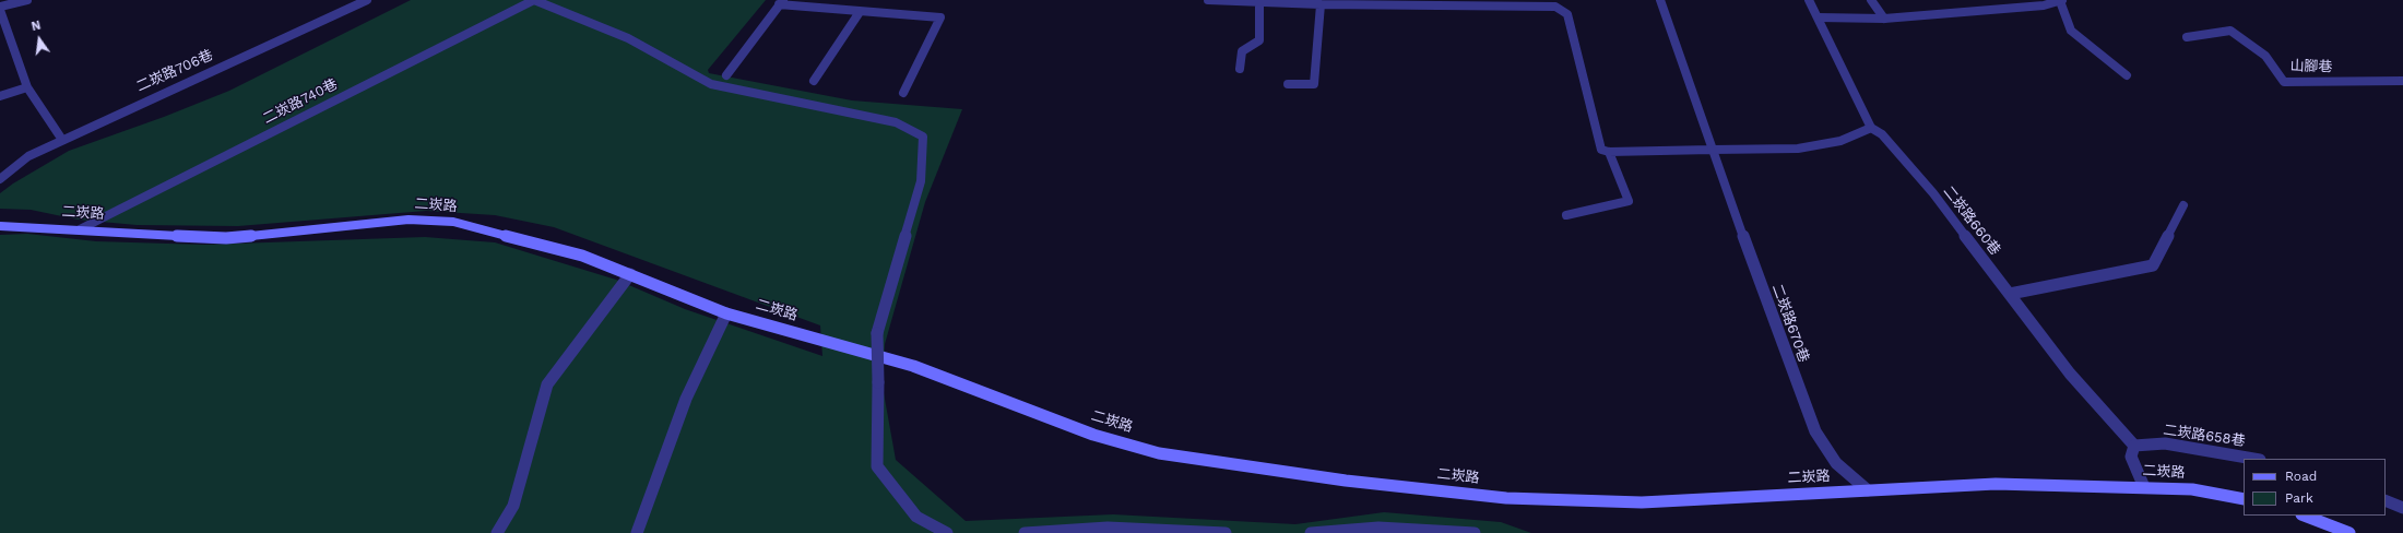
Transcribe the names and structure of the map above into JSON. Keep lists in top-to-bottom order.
{
  "streets": {
    "street": [
      "山腳巷",
      "二崁路706巷",
      "二崁路740巷",
      "二崁路",
      "二崁路660巷",
      "二崁路670巷",
      "二崁路658巷"
    ]
  },
  "crossings": [
    ["二崁路740巷", "二崁路"],
    ["二崁路", "二崁路670巷"],
    ["二崁路660巷", "二崁路658巷"]
  ],
  "legend": ["Road", "Park"],
  "north": "top"
}
